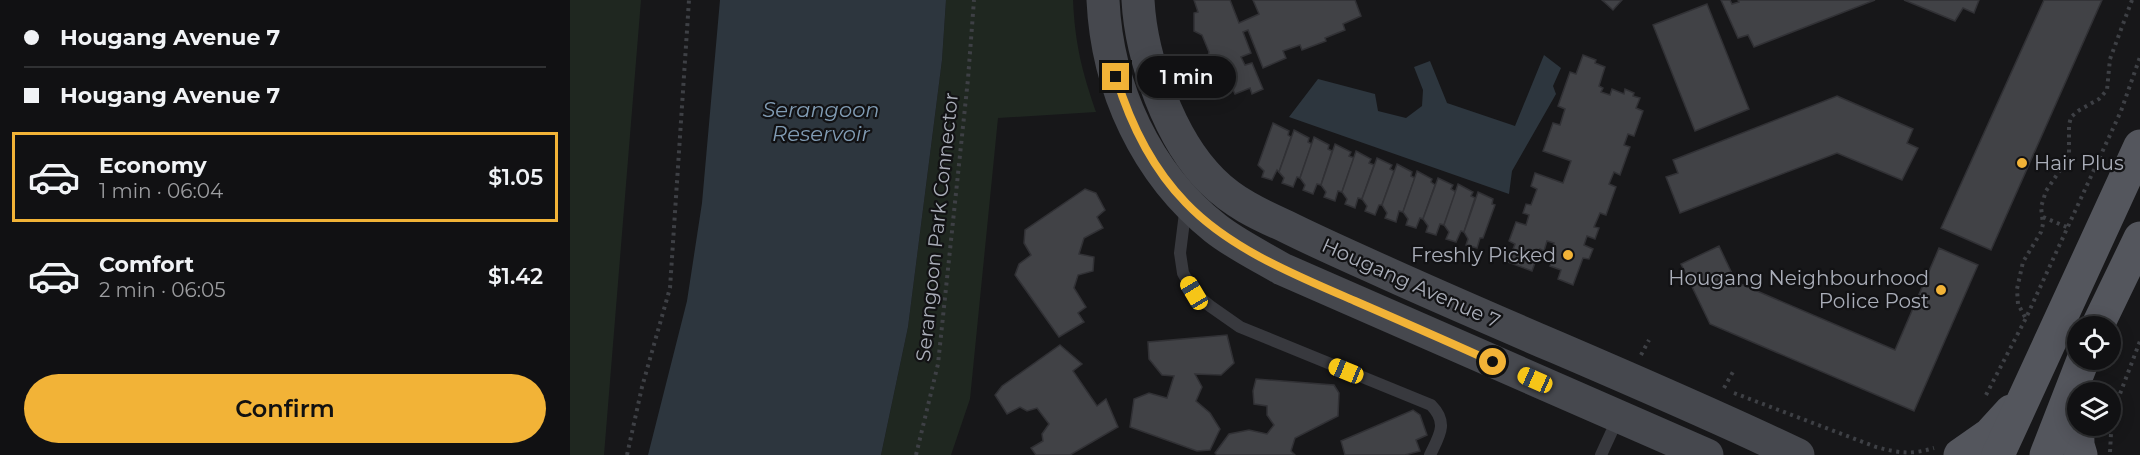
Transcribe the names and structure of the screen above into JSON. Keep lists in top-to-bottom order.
{
  "streets": {
    "main road": ["Hougang Avenue 7"],
    "path": ["Serangoon Park Connector"]
  },
  "water": ["Serangoon Reservoir"],
  "places": ["Hair Plus", "Freshly Picked", "Hougang Neighbourhood Police Post"],
  "page": {
    "banner": ["Hougang Avenue 7", "Hougang Avenue 7"],
    "bubble": "1 min",
    "list": [
      {
        "name": "Economy",
        "note": "1 min · 06:04",
        "value": "$1.05"
      },
      {
        "name": "Comfort",
        "note": "2 min · 06:05",
        "value": "$1.42"
      }
    ],
    "buttons": "Confirm"
  }
}
